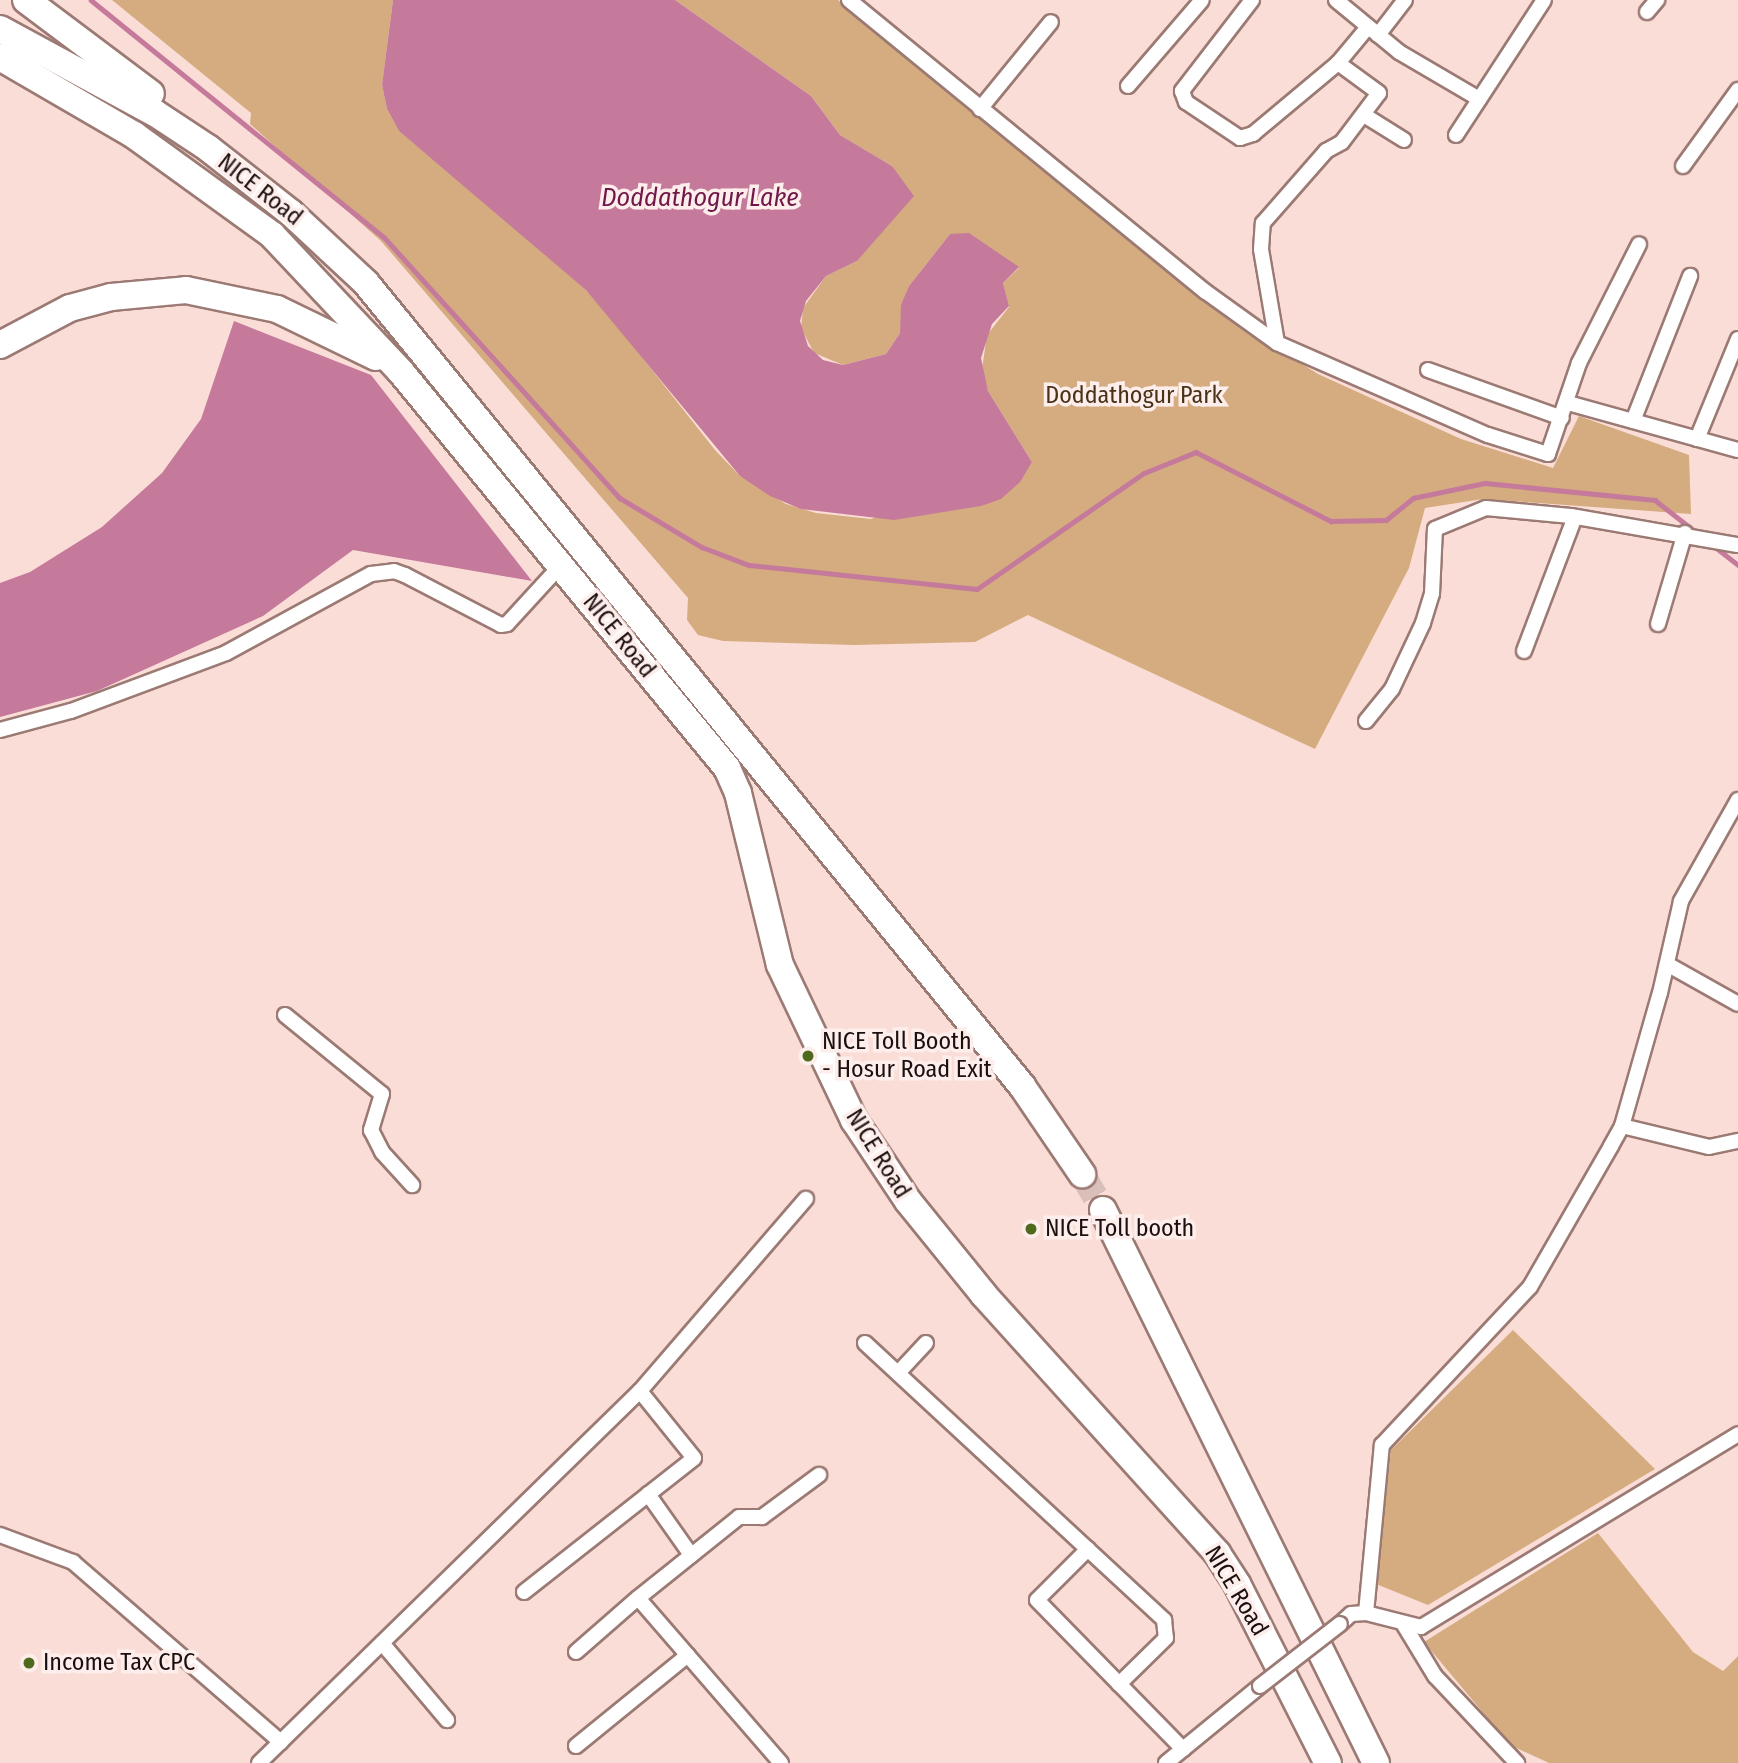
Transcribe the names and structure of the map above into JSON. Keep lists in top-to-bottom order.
{
  "streets": {
    "highway": ["NICE Road"]
  },
  "water": ["Doddathogur Lake"],
  "parks": ["Doddathogur Park"],
  "places": ["NICE Toll Booth - Hosur Road Exit", "NICE Toll booth", "Income Tax CPC"]
}
